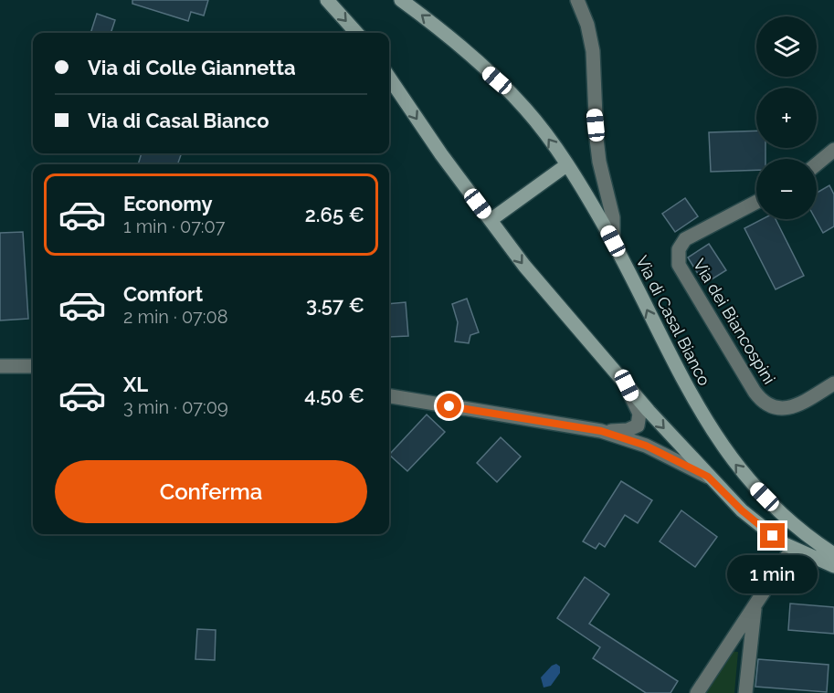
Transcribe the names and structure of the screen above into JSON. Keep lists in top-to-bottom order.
{
  "streets": {
    "main road": ["Via di Casal Bianco"],
    "street": ["Via dei Biancospini"]
  },
  "page": {
    "map_buttons": ["+", "−"],
    "banner": ["Via di Colle Giannetta", "Via di Casal Bianco"],
    "list": [
      {
        "name": "Economy",
        "note": "1 min · 07:07",
        "value": "2.65 €"
      },
      {
        "name": "Comfort",
        "note": "2 min · 07:08",
        "value": "3.57 €"
      },
      {
        "name": "XL",
        "note": "3 min · 07:09",
        "value": "4.50 €"
      }
    ],
    "buttons": "Conferma",
    "bubble": "1 min"
  }
}
